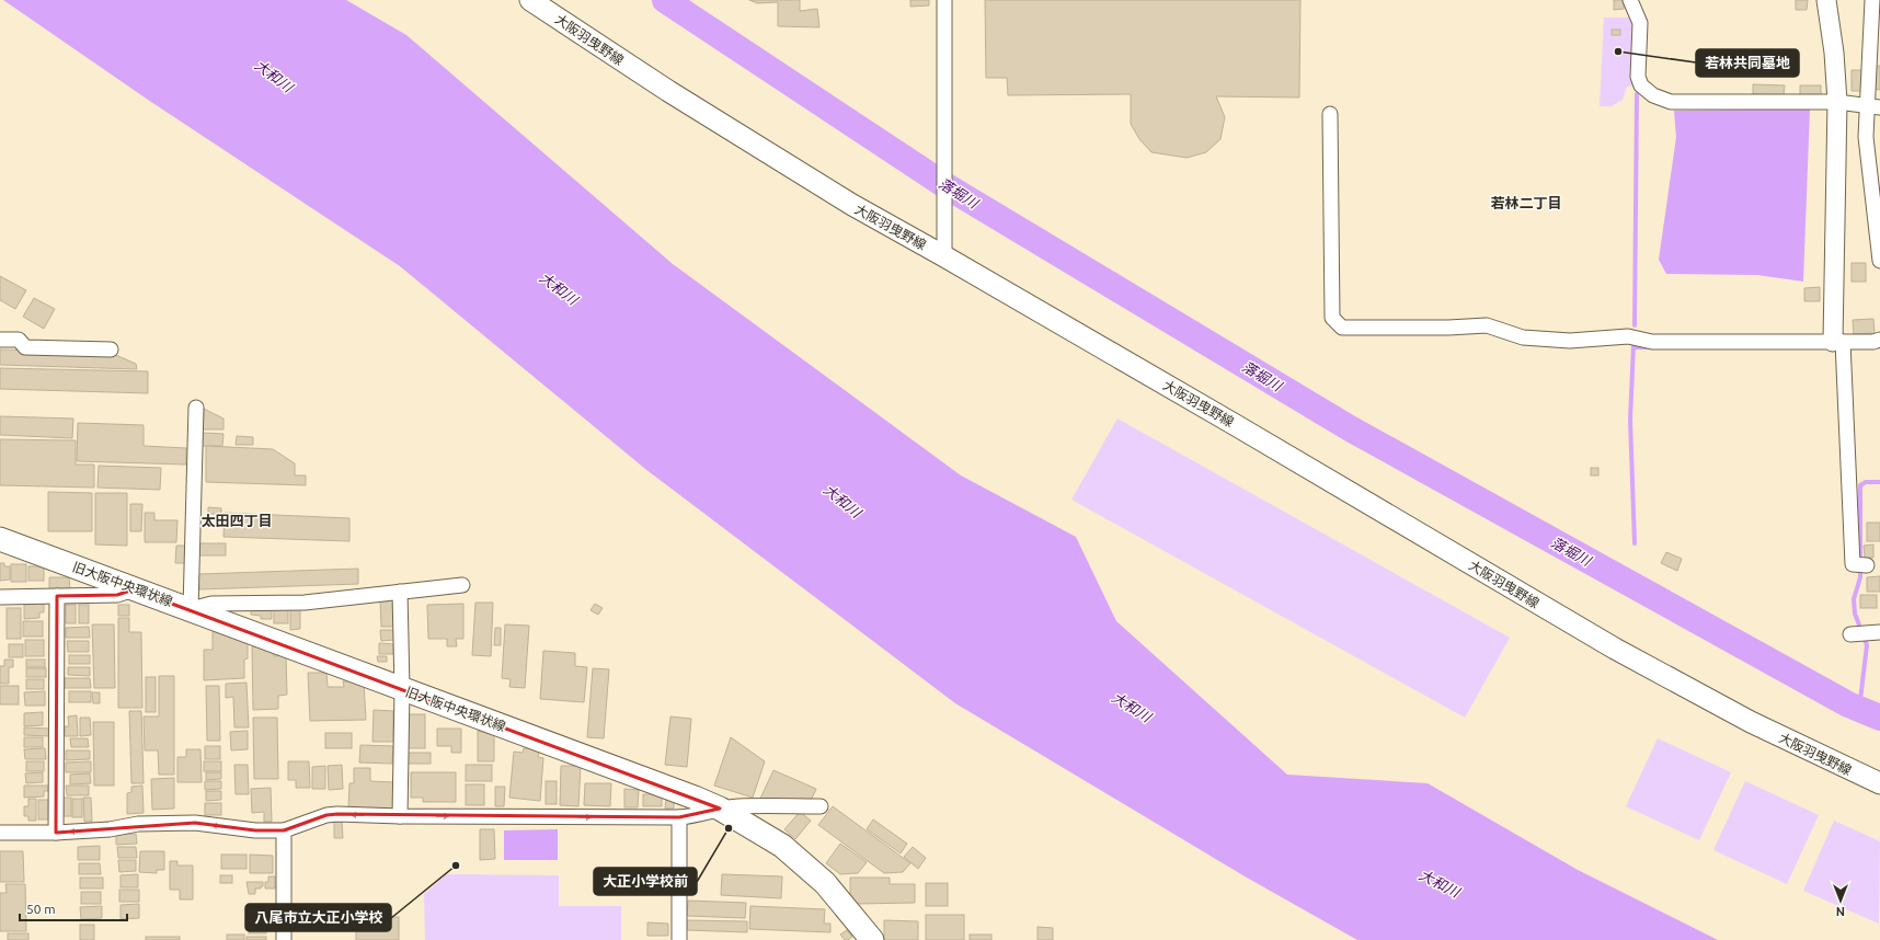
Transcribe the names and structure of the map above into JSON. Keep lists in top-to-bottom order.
{
  "streets": {
    "main road": ["大阪羽曳野線", "旧大阪中央環状線"]
  },
  "districts": ["若林二丁目", "太田四丁目"],
  "water": ["大和川", "落堀川"],
  "places": ["若林共同墓地", "大正小学校前", "八尾市立大正小学校"],
  "scale_bar": "50 m",
  "north": "bottom"
}
